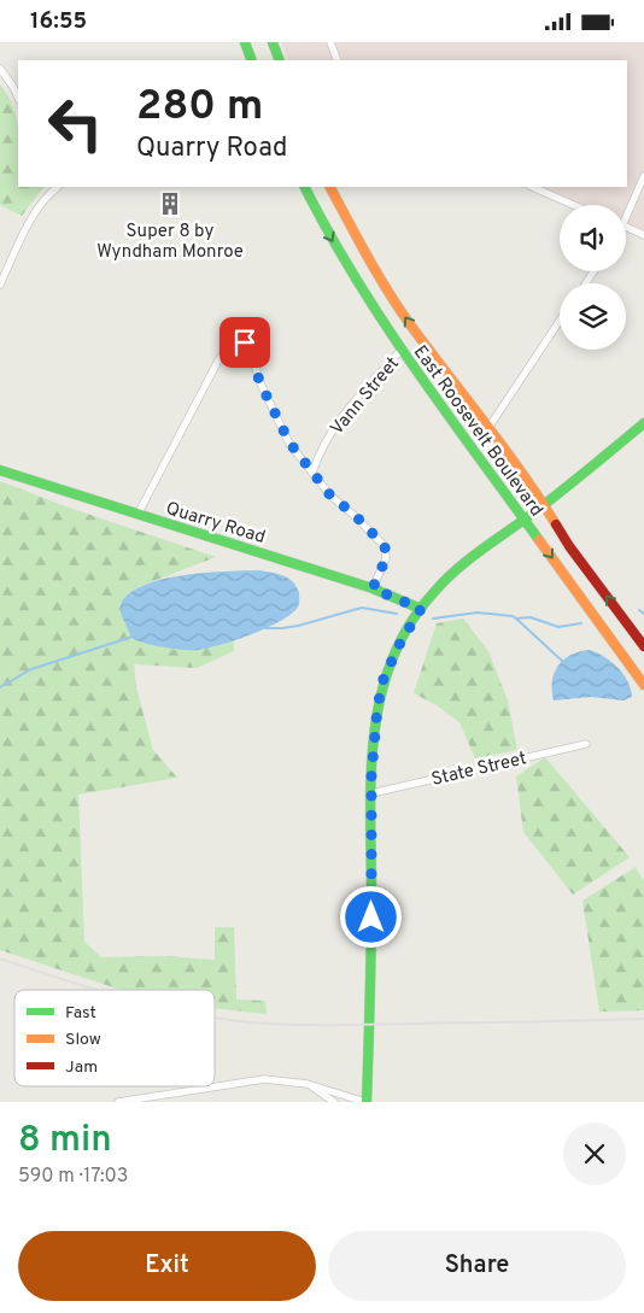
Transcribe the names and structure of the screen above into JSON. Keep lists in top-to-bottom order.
{
  "streets": {
    "main road": ["East Roosevelt Boulevard", "Quarry Road"],
    "street": ["Vann Street", "State Street"]
  },
  "crossings": [
    ["Vann Street", "East Roosevelt Boulevard"]
  ],
  "places": {
    "building": ["Super 8 by Wyndham Monroe"]
  },
  "legend": ["Fast", "Slow", "Jam"],
  "page": {
    "status": "16:55",
    "turn": ["280 m", "Quarry Road"],
    "heading": ["8 min", "590 m · 17:03"],
    "buttons": ["Exit", "Share"]
  }
}
